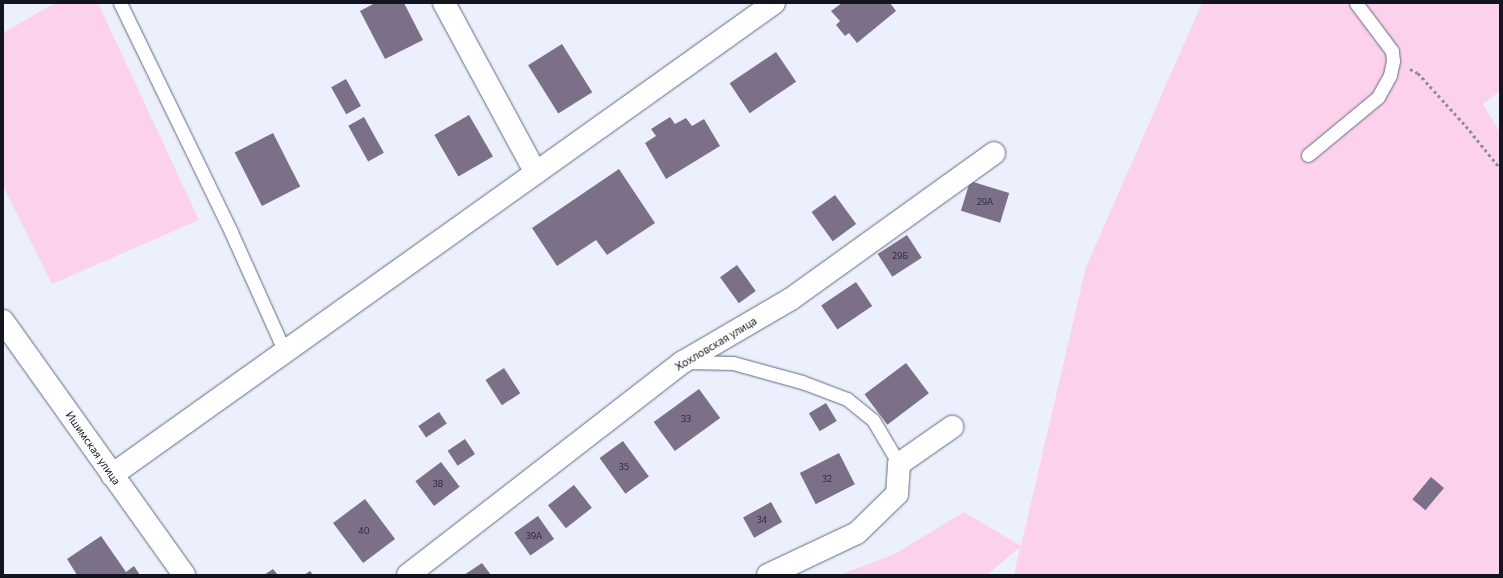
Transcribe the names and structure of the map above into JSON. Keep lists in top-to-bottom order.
{
  "streets": {
    "street": ["Хохловская улица", "Ишимская улица"]
  },
  "house_numbers": [
    "29А",
    "29Б",
    "33",
    "35",
    "32",
    "38",
    "34",
    "40",
    "39А"
  ]
}
